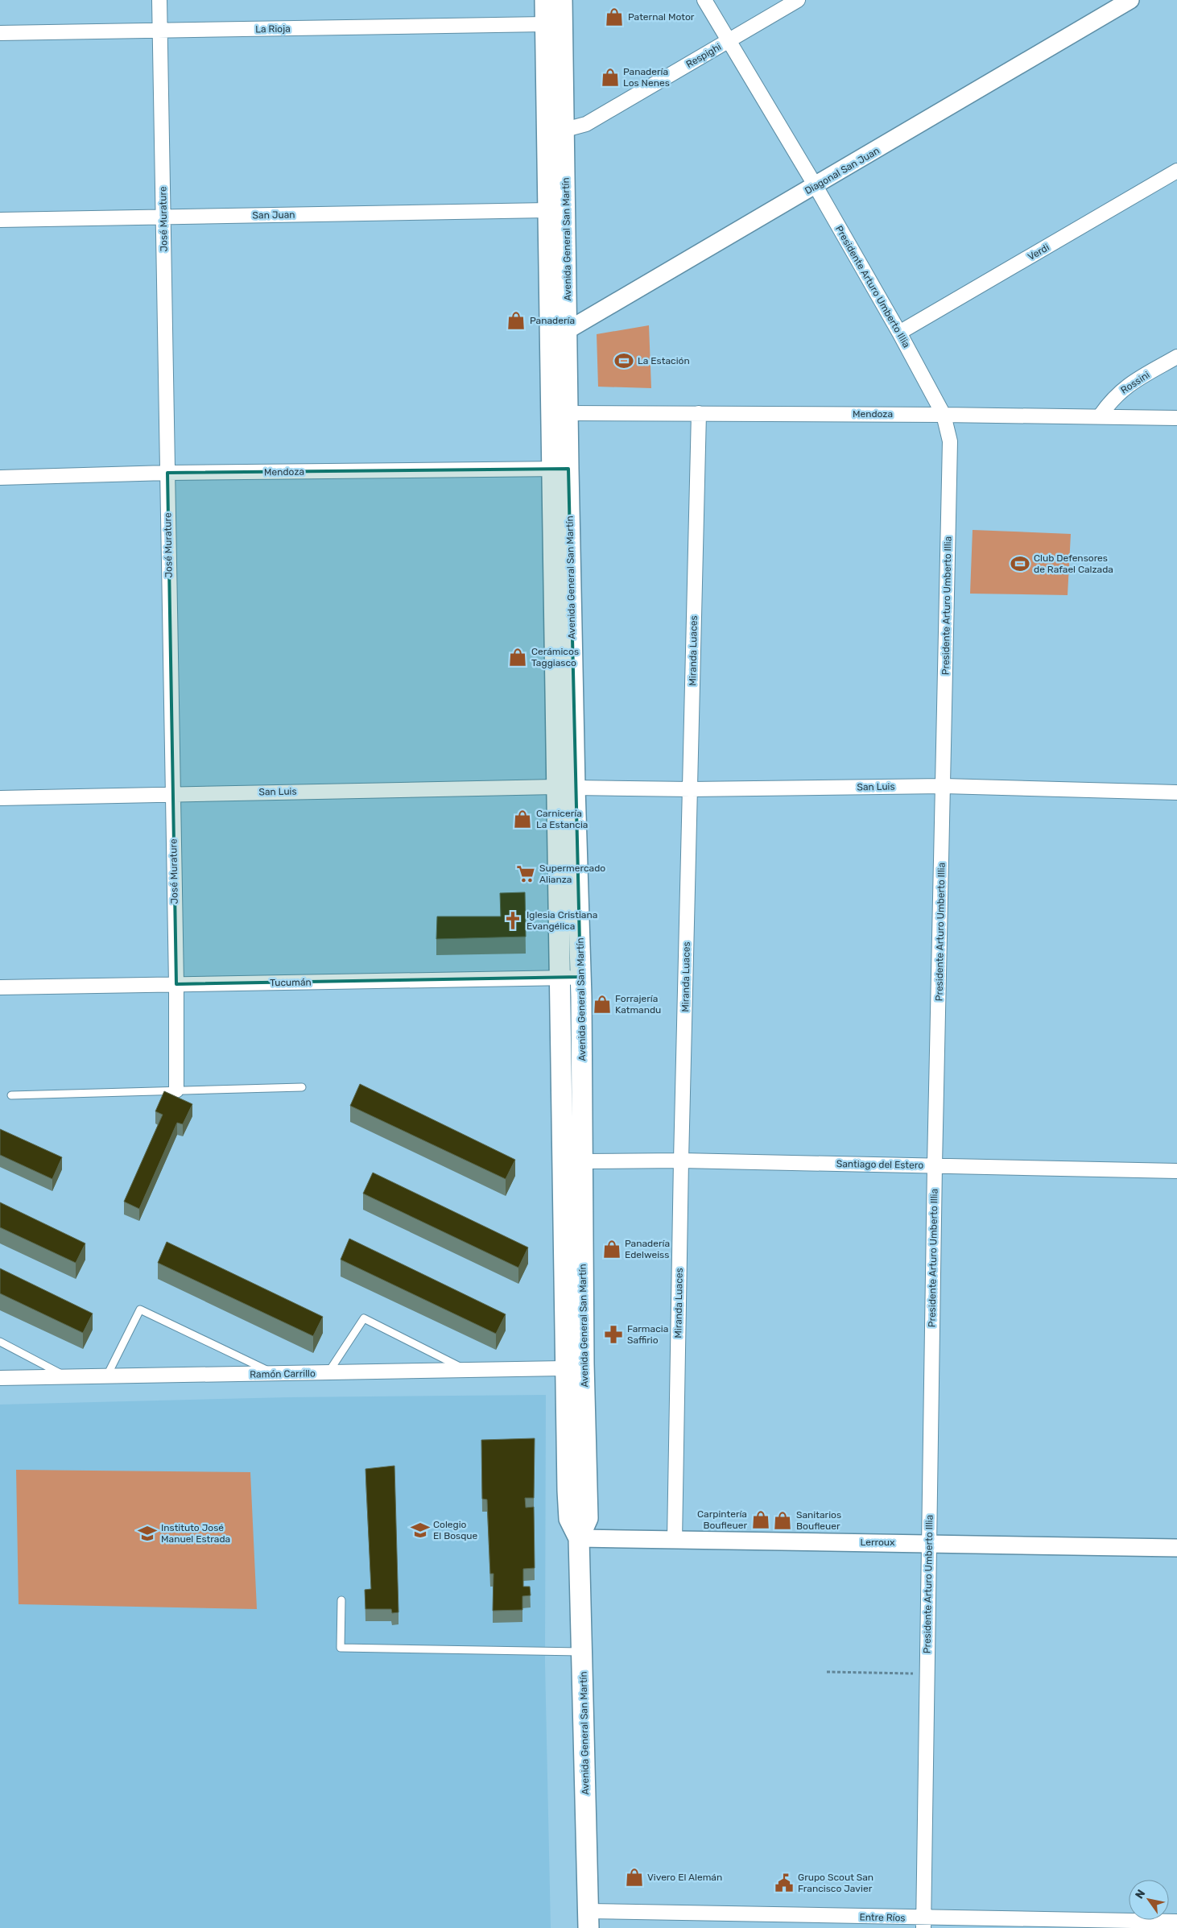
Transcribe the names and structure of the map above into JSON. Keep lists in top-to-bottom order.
{
  "streets": {
    "main road": ["Avenida General San Martín"],
    "street": [
      "La Rioja",
      "Respighi",
      "Diagonal San Juan",
      "San Juan",
      "José Murature",
      "Verdi",
      "Presidente Arturo Umberto Illia",
      "Rossini",
      "Mendoza",
      "Miranda Luaces",
      "San Luis",
      "Tucumán",
      "Santiago del Estero",
      "Ramón Carrillo",
      "Lerroux",
      "Entre Ríos"
    ]
  },
  "crossings": [
    ["La Rioja", "José Murature"],
    ["La Rioja", "Avenida General San Martín"],
    ["Respighi", "Avenida General San Martín"],
    ["Respighi", "Presidente Arturo Umberto Illia"],
    ["Diagonal San Juan", "Avenida General San Martín"],
    ["Diagonal San Juan", "Presidente Arturo Umberto Illia"],
    ["San Juan", "José Murature"],
    ["San Juan", "Avenida General San Martín"],
    ["José Murature", "Mendoza"],
    ["José Murature", "San Luis"],
    ["José Murature", "Tucumán"],
    ["Avenida General San Martín", "Mendoza"],
    ["Avenida General San Martín", "San Luis"],
    ["Avenida General San Martín", "Tucumán"],
    ["Avenida General San Martín", "Santiago del Estero"],
    ["Avenida General San Martín", "Ramón Carrillo"],
    ["Avenida General San Martín", "Lerroux"],
    ["Avenida General San Martín", "Entre Ríos"],
    ["Verdi", "Presidente Arturo Umberto Illia"],
    ["Presidente Arturo Umberto Illia", "Mendoza"],
    ["Presidente Arturo Umberto Illia", "San Luis"],
    ["Presidente Arturo Umberto Illia", "Santiago del Estero"],
    ["Presidente Arturo Umberto Illia", "Lerroux"],
    ["Presidente Arturo Umberto Illia", "Entre Ríos"],
    ["Rossini", "Mendoza"],
    ["Mendoza", "Miranda Luaces"],
    ["Miranda Luaces", "San Luis"],
    ["Miranda Luaces", "Santiago del Estero"],
    ["Miranda Luaces", "Lerroux"]
  ],
  "places": {
    "shop": [
      "Paternal Motor",
      "Panadería Los Nenes",
      "Panadería",
      "Cerámicos Taggiasco",
      "Carnicería La Estancia",
      "Forrajería Katmandu",
      "Panadería Edelweiss",
      "Carpintería Boufleuer",
      "Sanitarios Boufleuer",
      "Vivero El Alemán"
    ],
    "sports": ["La Estación", "Club Defensores de Rafael Calzada"],
    "supermarket": ["Supermercado Alianza"],
    "church": ["Iglesia Cristiana Evangélica"],
    "pharmacy": ["Farmacia Saffirio"],
    "school or university": ["Colegio El Bosque", "Instituto José Manuel Estrada"],
    "public building": ["Grupo Scout San Francisco Javier"]
  },
  "north": "top left"
}
